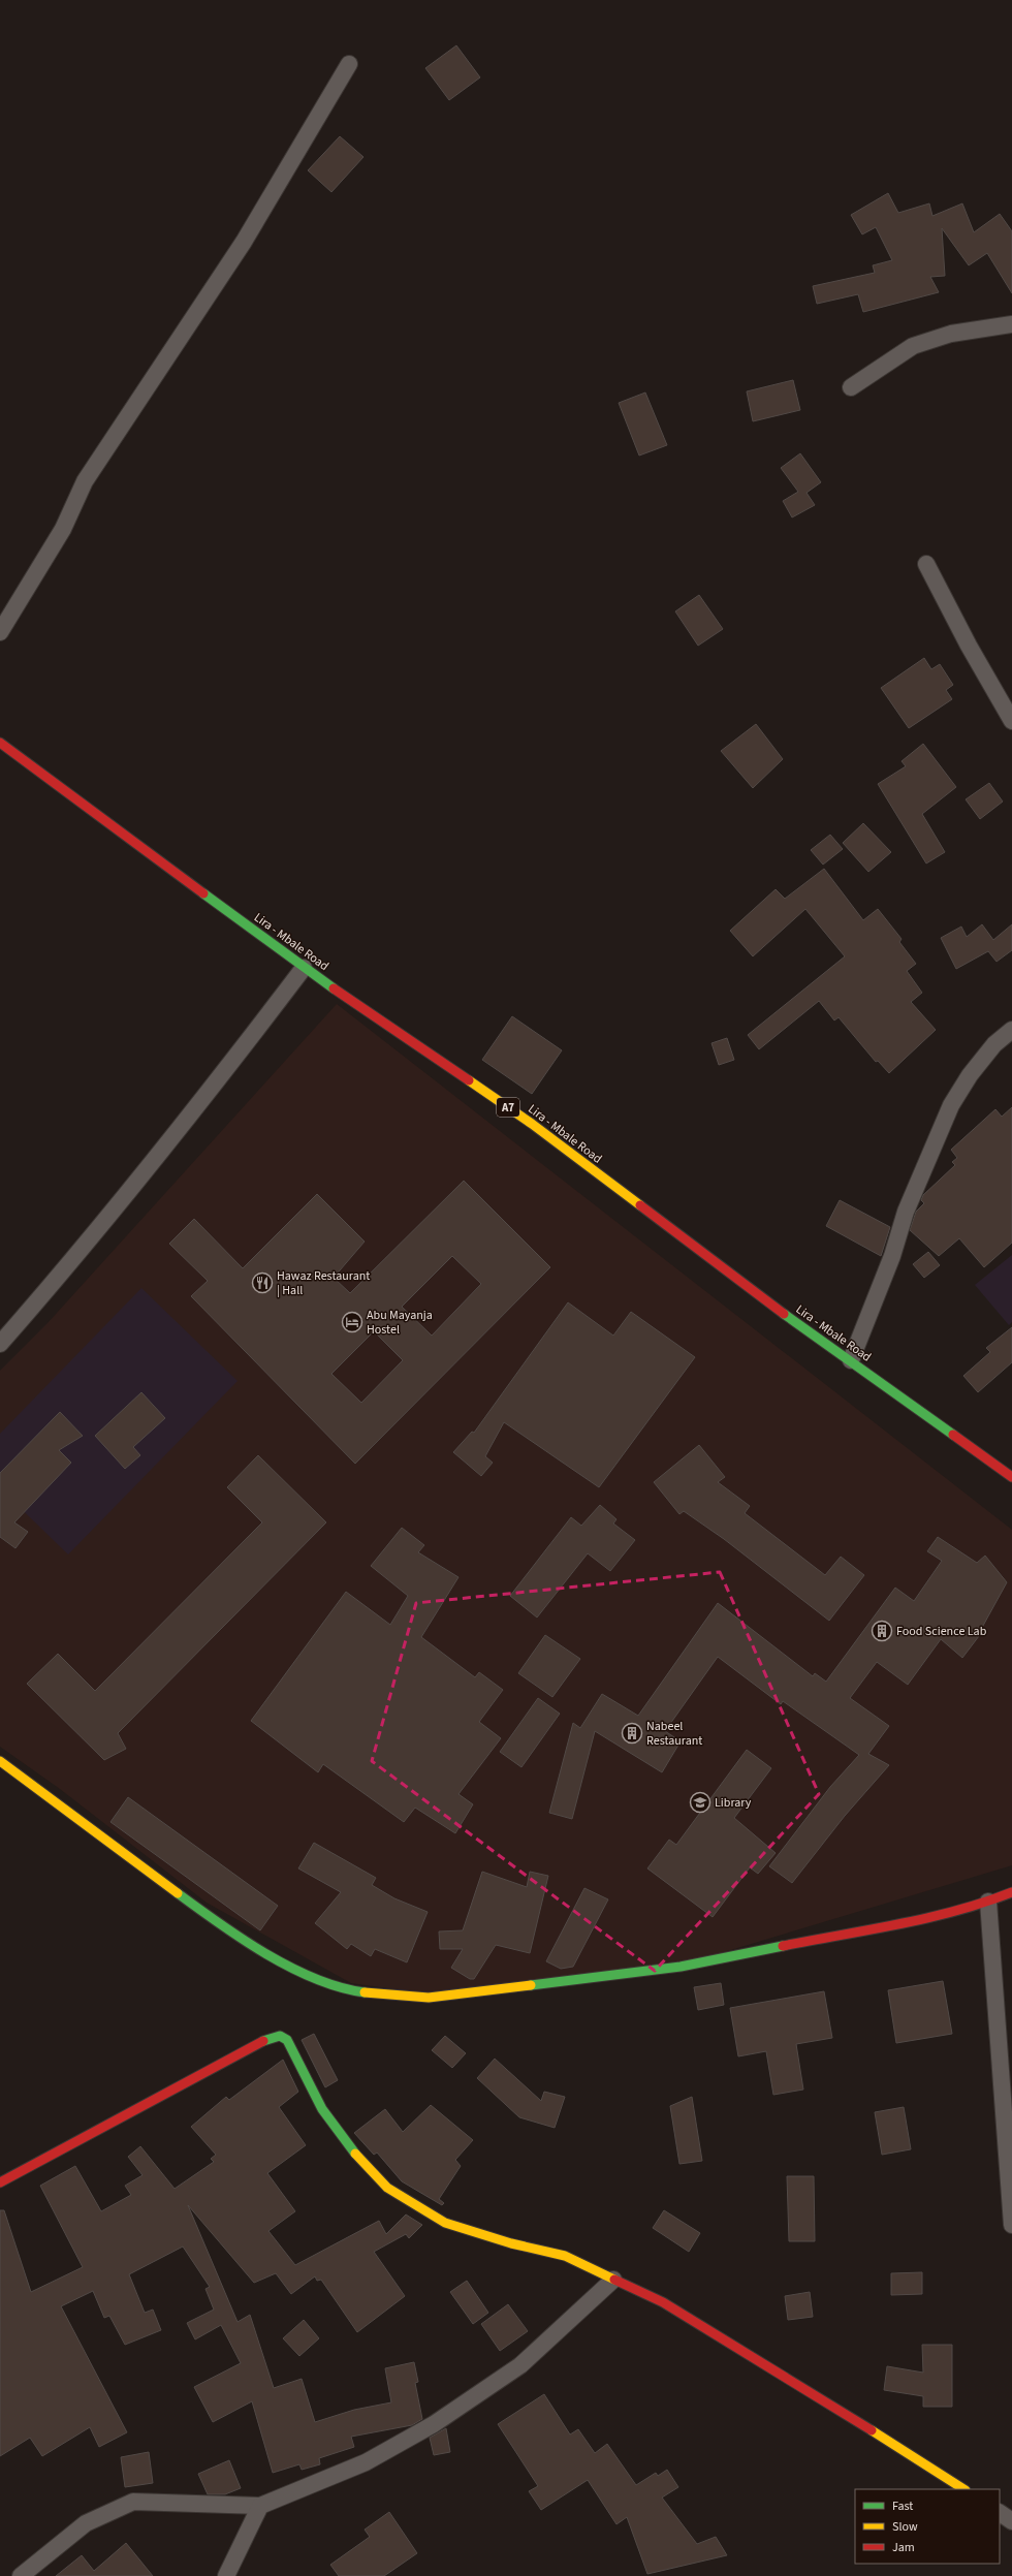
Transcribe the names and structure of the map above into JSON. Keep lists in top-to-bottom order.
{
  "streets": {
    "street": ["Lira - Mbale Road", "A7"]
  },
  "places": {
    "restaurant": ["Hawaz Restaurant | Hall"],
    "hotel": ["Abu Mayanja Hostel"],
    "building": ["Food Science Lab", "Nabeel Restaurant"],
    "school or university": ["Library"]
  },
  "legend": ["Fast", "Slow", "Jam"]
}
